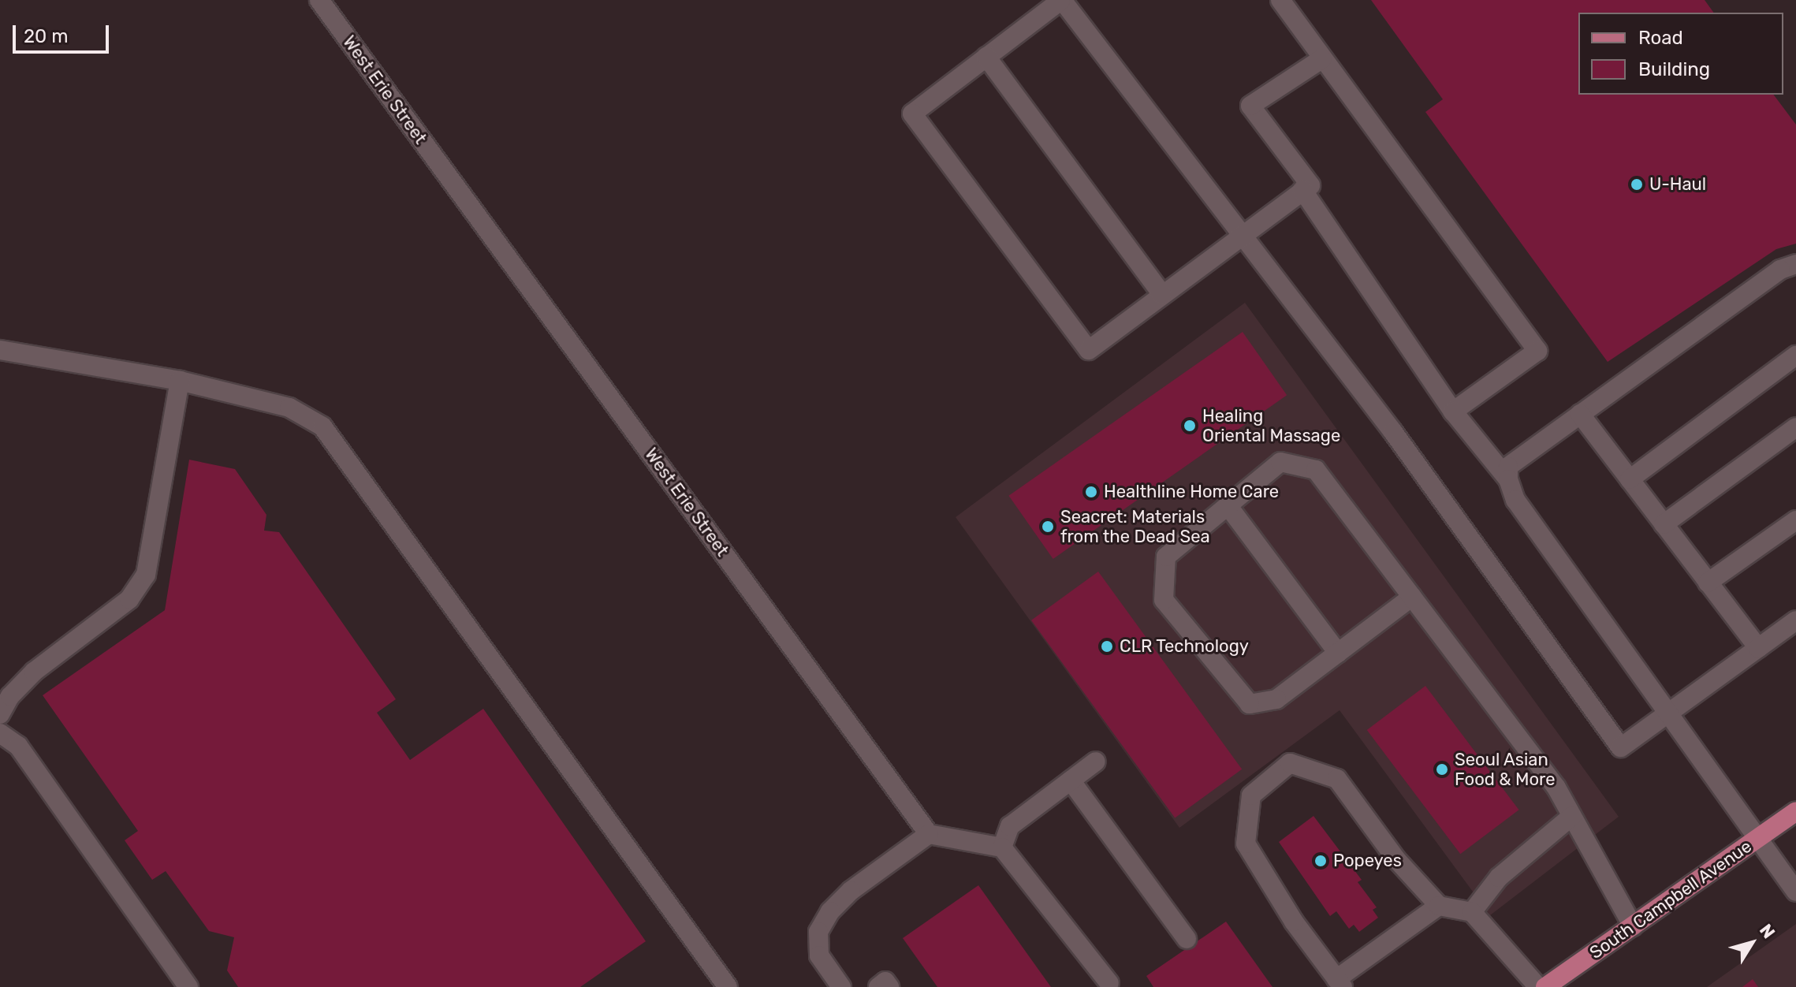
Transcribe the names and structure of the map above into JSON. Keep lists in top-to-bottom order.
{
  "streets": {
    "main road": ["South Campbell Avenue"],
    "street": ["West Erie Street"]
  },
  "places": [
    "U-Haul",
    "Healing Oriental Massage",
    "Healthline Home Care",
    "Seacret: Materials from the Dead Sea",
    "CLR Technology",
    "Seoul Asian Food & More",
    "Popeyes"
  ],
  "legend": ["Road", "Building"],
  "scale_bar": "20 m",
  "north": "top right"
}
